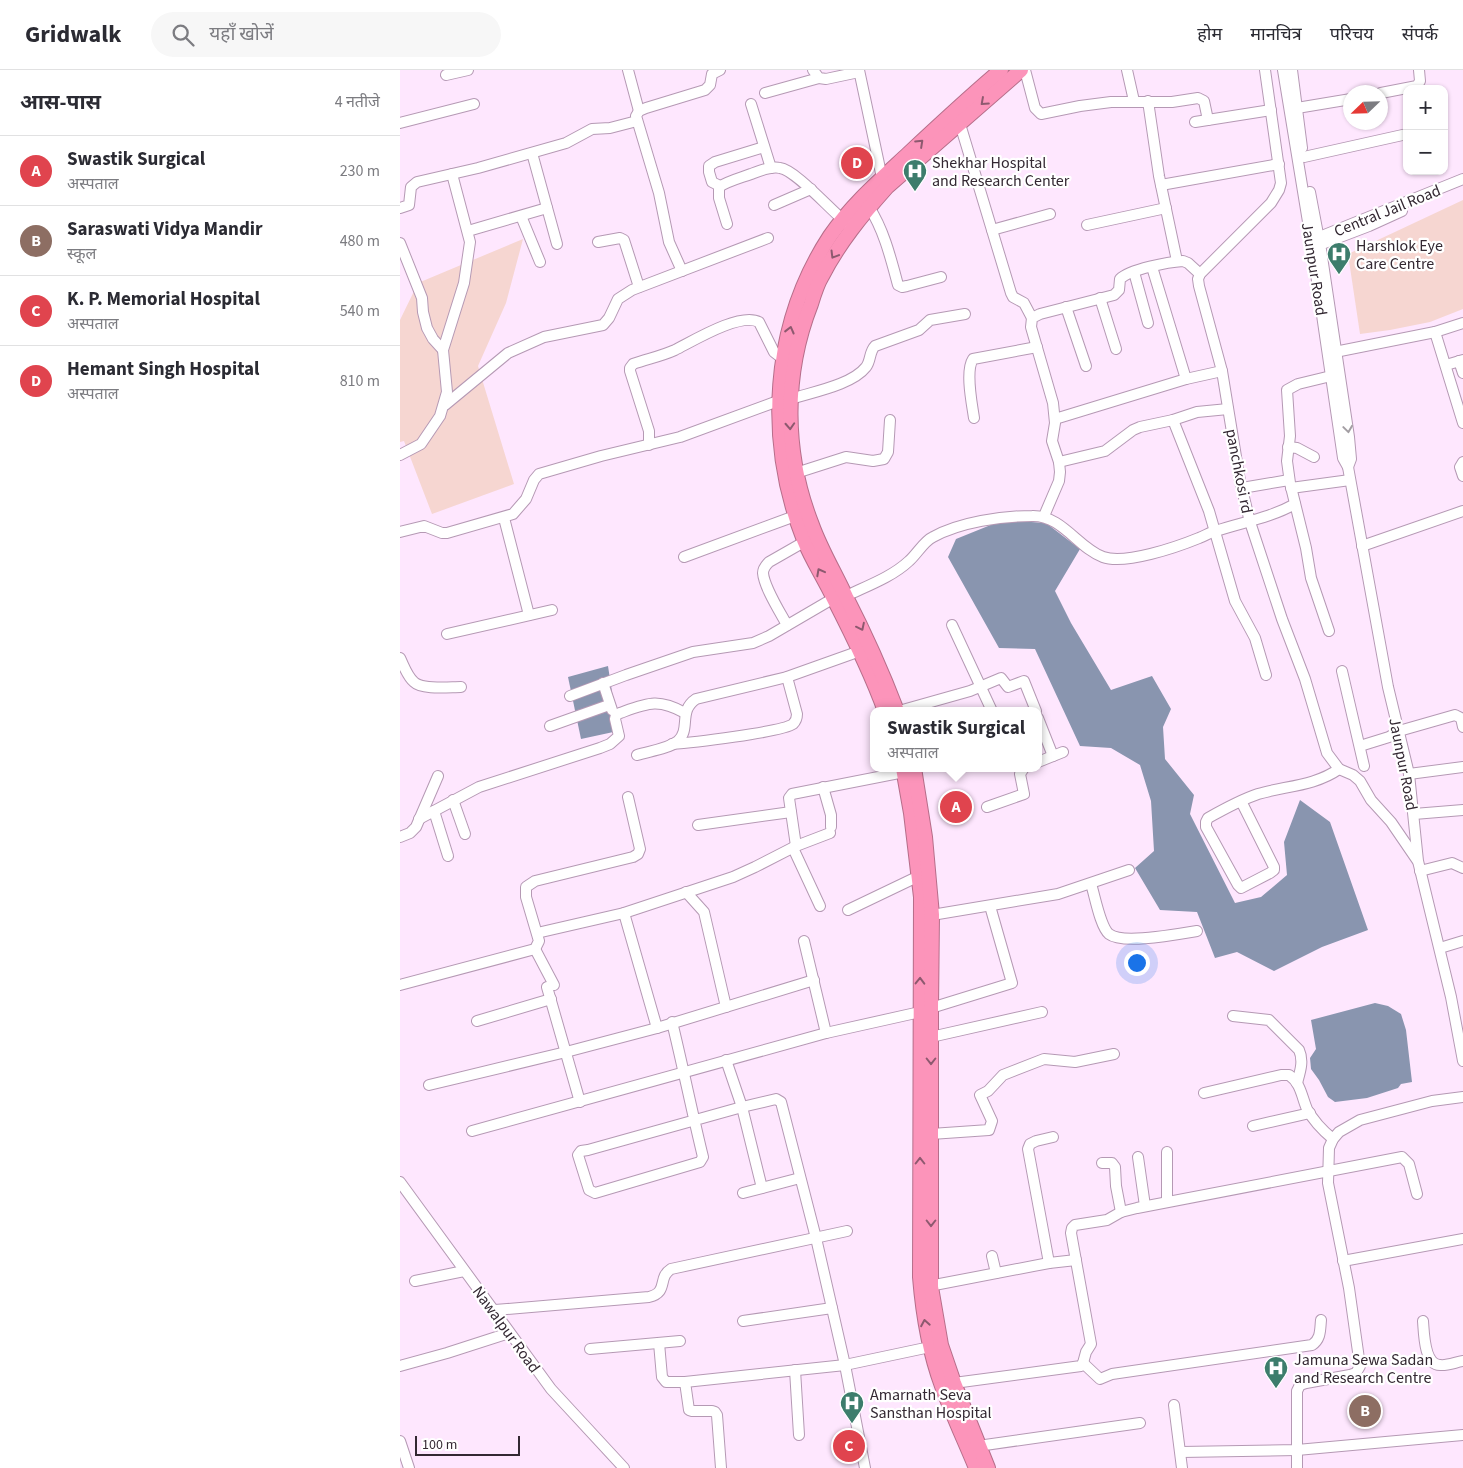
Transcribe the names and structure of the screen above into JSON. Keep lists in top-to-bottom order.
{
  "streets": {
    "street": [
      "Central Jail Road",
      "Jaunpur Road",
      "panchkosi rd",
      "Nawalpur Road"
    ]
  },
  "crossings": [
    ["Central Jail Road", "Jaunpur Road"],
    ["Jaunpur Road", "panchkosi rd"]
  ],
  "places": {
    "hospital": [
      "Shekhar Hospital and Research Center",
      "Harshlok Eye Care Centre",
      "Jamuna Sewa Sadan and Research Centre",
      "Amarnath Seva Sansthan Hospital"
    ]
  },
  "scale_bar": "100 m",
  "north": "bottom left",
  "page": {
    "header": "Gridwalk",
    "search": "यहाँ खोजें",
    "nav": [
      "होम",
      "मानचित्र",
      "परिचय",
      "संपर्क"
    ],
    "heading": ["आस-पास", "4 नतीजे"],
    "map_buttons": ["+", "−"],
    "list": [
      {
        "mark": "A",
        "name": "Swastik Surgical",
        "note": "अस्पताल",
        "value": "230 m"
      },
      {
        "mark": "B",
        "name": "Saraswati Vidya Mandir",
        "note": "स्कूल",
        "value": "480 m"
      },
      {
        "mark": "C",
        "name": "K. P. Memorial Hospital",
        "note": "अस्पताल",
        "value": "540 m"
      },
      {
        "mark": "D",
        "name": "Hemant Singh Hospital",
        "note": "अस्पताल",
        "value": "810 m"
      }
    ],
    "pins": [
      "D",
      "A",
      "B",
      "C"
    ],
    "popup": ["Swastik Surgical", "अस्पताल"],
    "scale": "100 m"
  }
}
